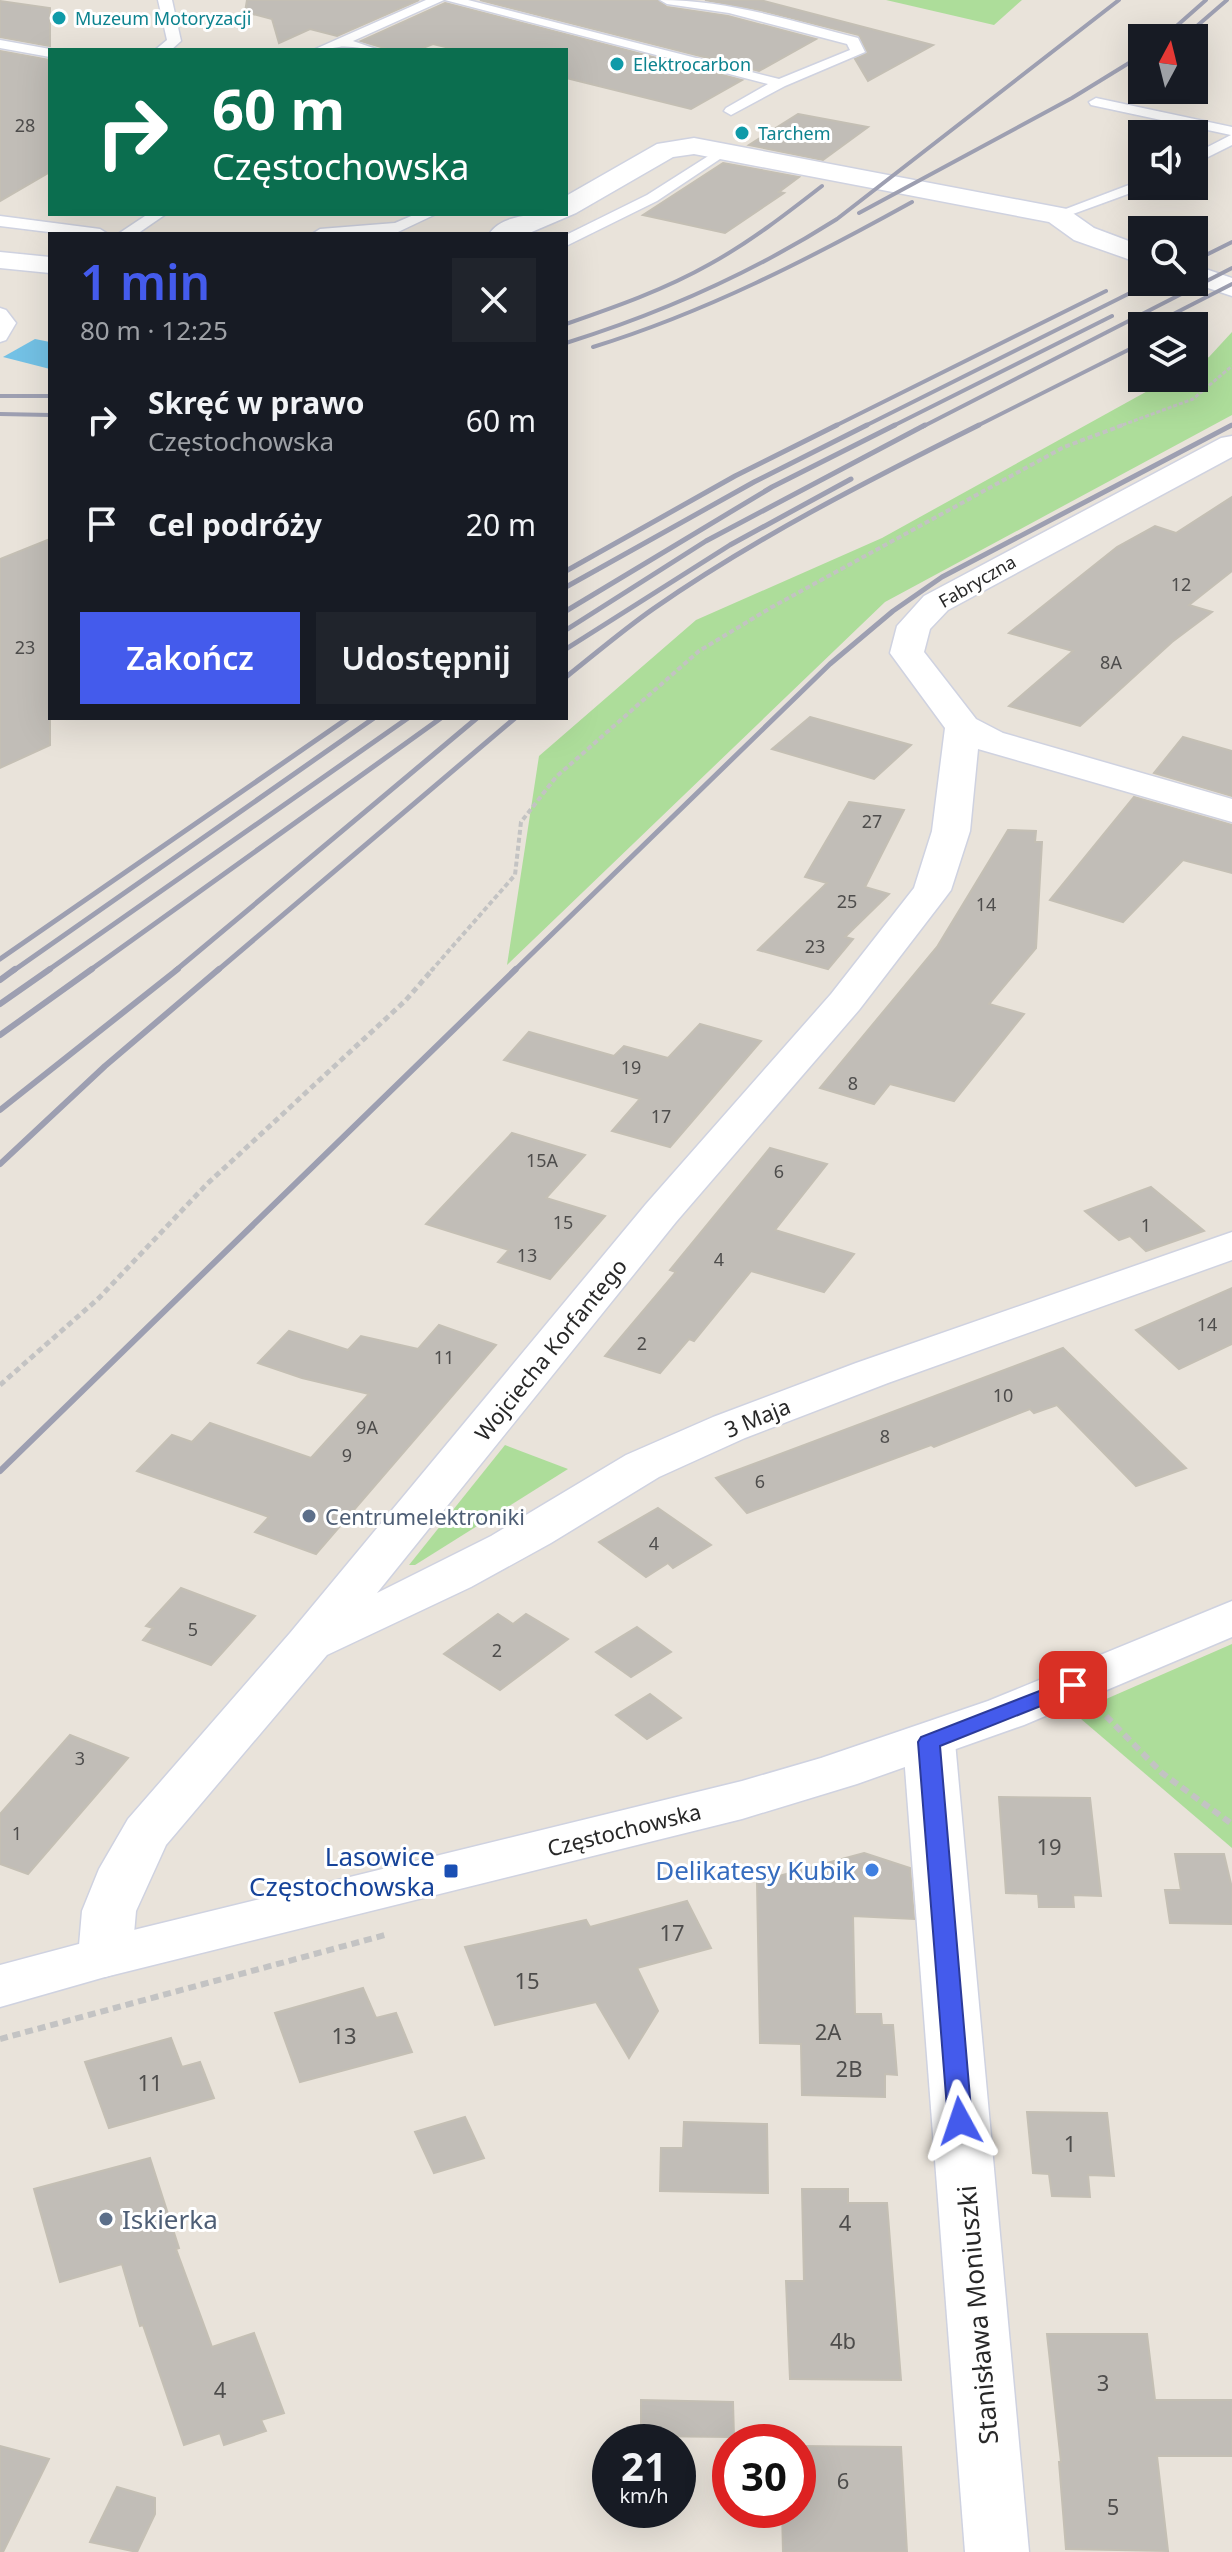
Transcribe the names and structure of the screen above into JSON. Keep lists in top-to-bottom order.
{
  "streets": {
    "street": [
      "Fabryczna",
      "Wojciecha Korfantego",
      "3 Maja",
      "Częstochowska",
      "Stanisława Moniuszki"
    ]
  },
  "crossings": [
    ["Fabryczna", "Wojciecha Korfantego"],
    ["Wojciecha Korfantego", "3 Maja"],
    ["Wojciecha Korfantego", "Częstochowska"],
    ["Częstochowska", "Stanisława Moniuszki"]
  ],
  "places": {
    "other": [
      "Muzeum Motoryzacji",
      "Elektrocarbon",
      "Tarchem",
      "Centrumelektroniki",
      "Delikatesy Kubik",
      "Iskierka"
    ],
    "transit": ["Lasowice Częstochowska"]
  },
  "house_numbers": [
    "28",
    "12",
    "23",
    "8A",
    "27",
    "25",
    "14",
    "23",
    "19",
    "8",
    "17",
    "15A",
    "6",
    "15",
    "1",
    "13",
    "4",
    "14",
    "2",
    "11",
    "10",
    "9A",
    "8",
    "9",
    "6",
    "4",
    "5",
    "2",
    "3",
    "1",
    "19",
    "17",
    "15",
    "2A",
    "13",
    "2B",
    "11",
    "1",
    "4",
    "4b",
    "3",
    "4",
    "6",
    "5"
  ],
  "north": "top",
  "page": {
    "turn": ["60 m", "Częstochowska"],
    "heading": ["1 min", "80 m · 12:25"],
    "list": [
      {
        "name": "Skręć w prawo",
        "note": "Częstochowska",
        "value": "60 m"
      },
      {
        "name": "Cel podróży",
        "value": "20 m"
      }
    ],
    "buttons": ["Zakończ", "Udostępnij"],
    "speed": "21 km/h",
    "limit": "30"
  }
}
